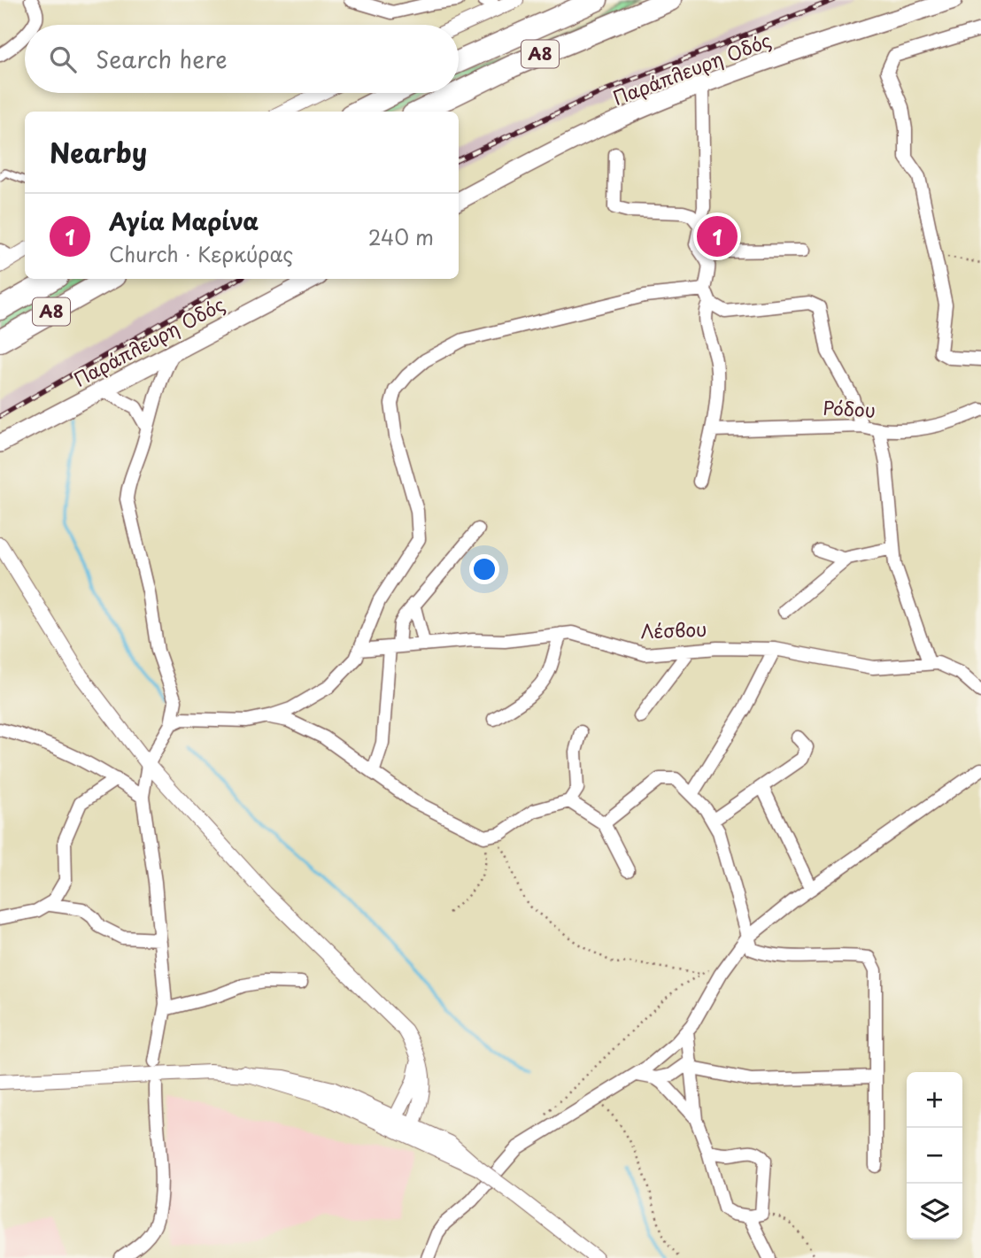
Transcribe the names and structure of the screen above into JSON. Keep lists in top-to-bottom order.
{
  "streets": {
    "highway": ["Α8"],
    "main road": ["Παράπλευρη Οδός"],
    "street": ["Ρόδου", "Λέσβου"]
  },
  "page": {
    "search": "Search here",
    "heading": "Nearby",
    "list": [
      {
        "mark": "1",
        "name": "Αγία Μαρίνα",
        "note": "Church · Κερκύρας",
        "value": "240 m"
      }
    ],
    "pins": "1",
    "map_buttons": ["+", "−"]
  }
}
